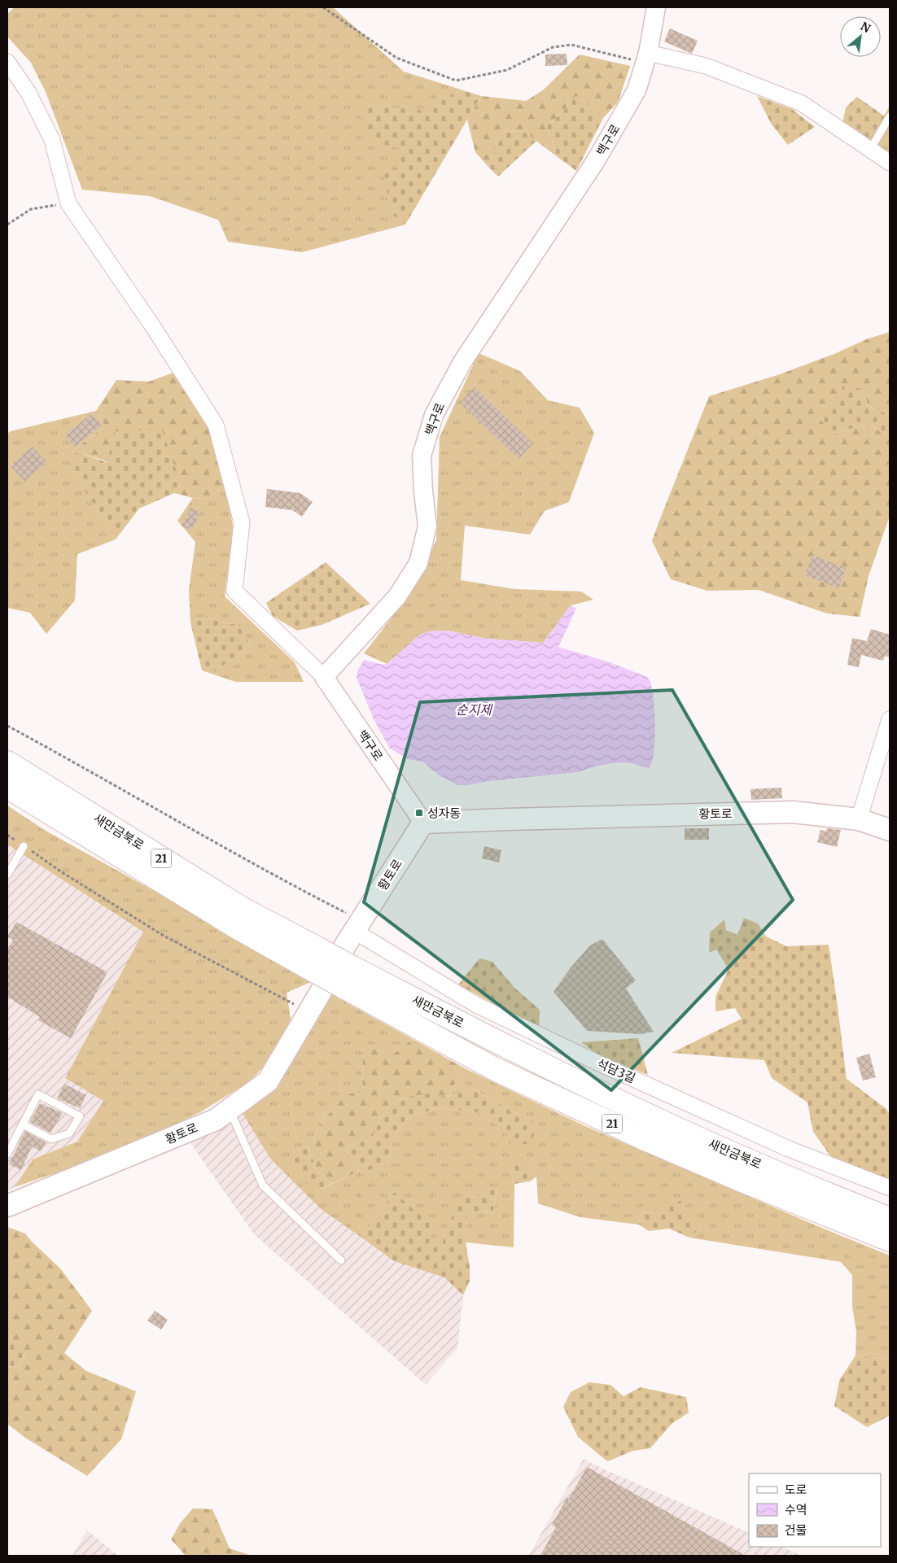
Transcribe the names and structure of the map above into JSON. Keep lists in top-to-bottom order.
{
  "streets": {
    "highway": ["새만금북로", "21"],
    "main road": ["황토로"],
    "street": ["백구로", "석담3길"]
  },
  "crossings": [
    ["백구로", "황토로"],
    ["황토로", "석담3길"]
  ],
  "water": ["순지제"],
  "places": {
    "transit": ["성자동"]
  },
  "legend": ["도로", "수역", "건물"],
  "north": "top right"
}
